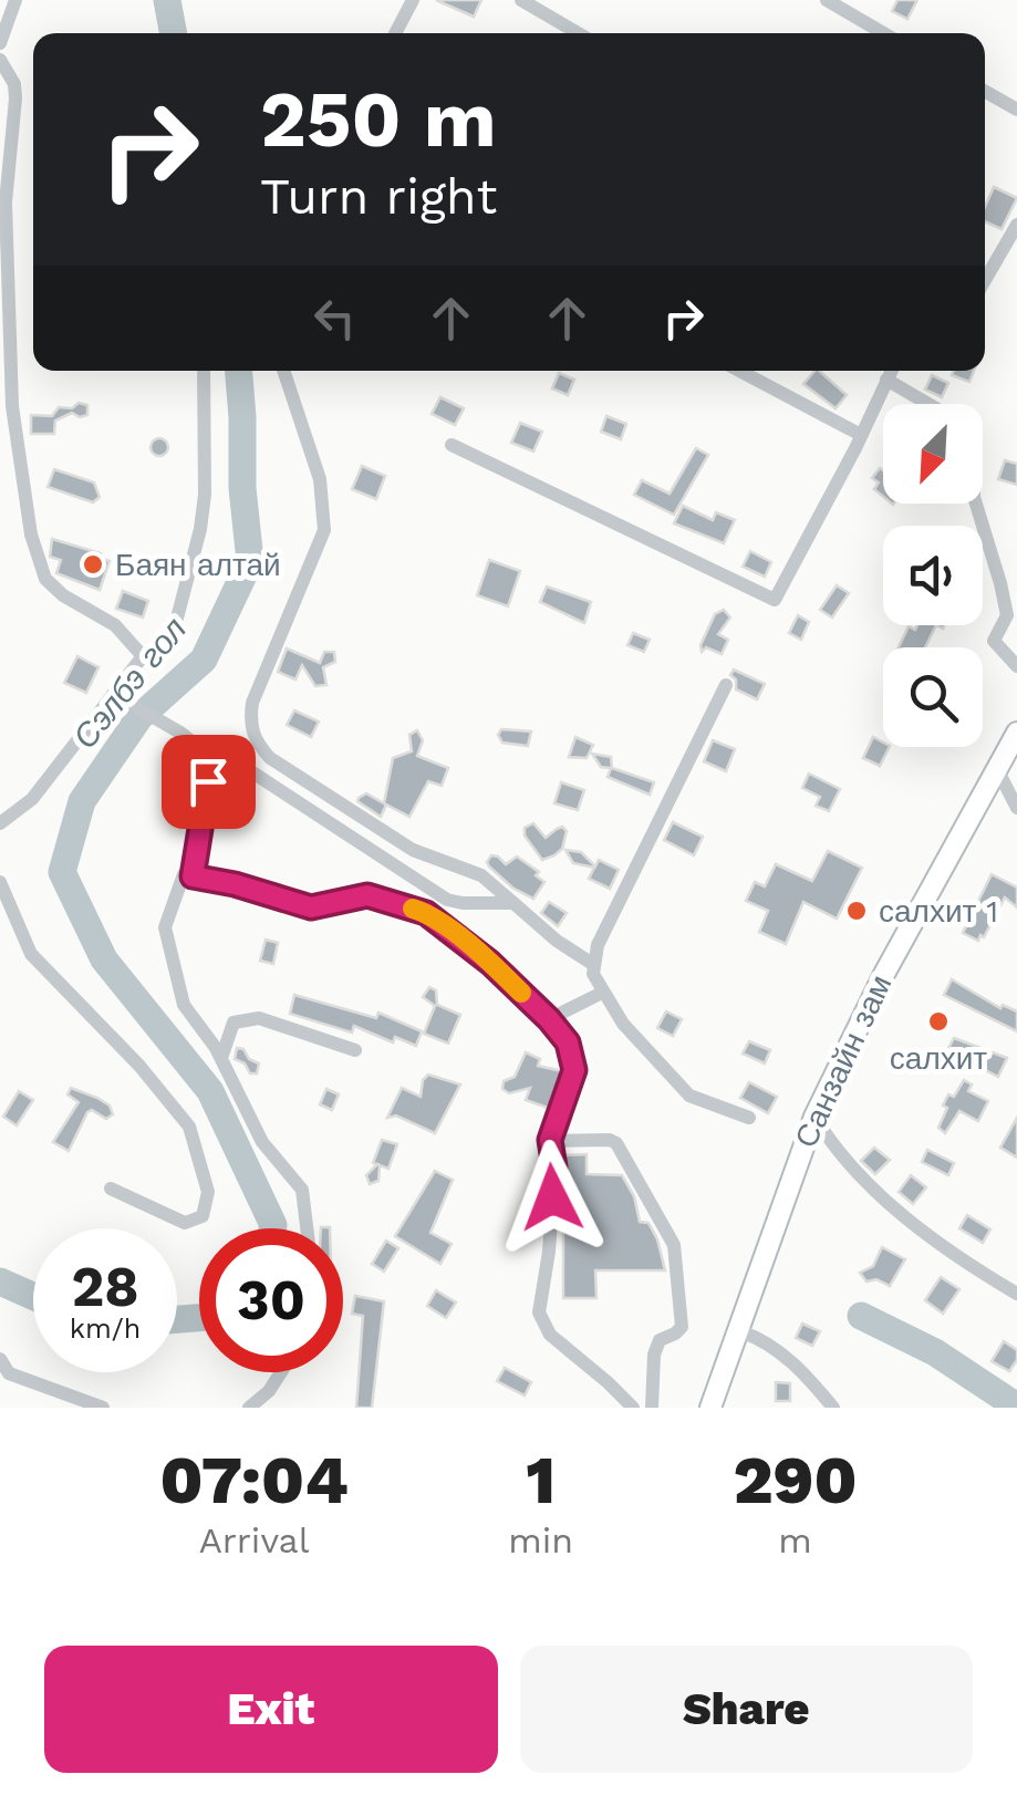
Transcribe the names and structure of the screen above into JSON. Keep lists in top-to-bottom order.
{
  "streets": {
    "main road": ["Санзайн зам"]
  },
  "water": ["Сэлбэ гол"],
  "places": ["Баян алтай", "салхит 1", "салхит"],
  "north": "bottom left",
  "page": {
    "turn": ["250 m", "Turn right"],
    "speed": "28 km/h",
    "limit": "30",
    "eta": [
      "07:04",
      "Arrival",
      "1",
      "min",
      "290",
      "m"
    ],
    "buttons": ["Exit", "Share"]
  }
}
